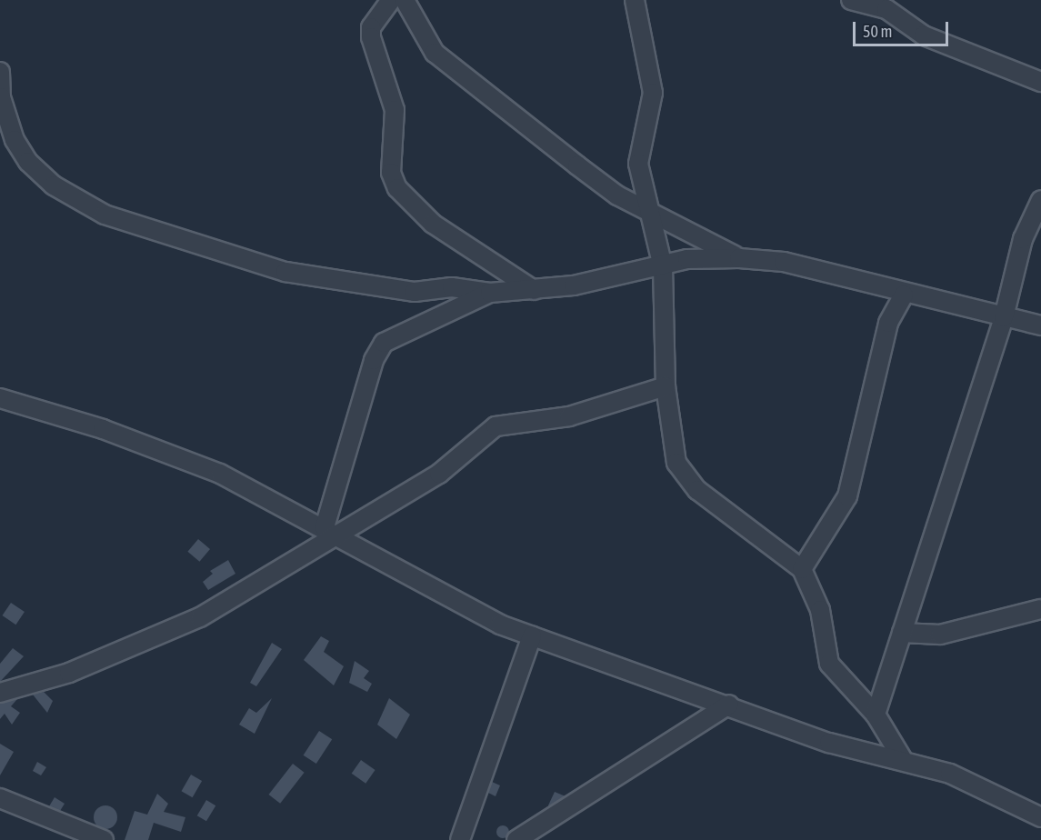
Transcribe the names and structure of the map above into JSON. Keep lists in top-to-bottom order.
{
  "scale_bar": "50 m"
}
